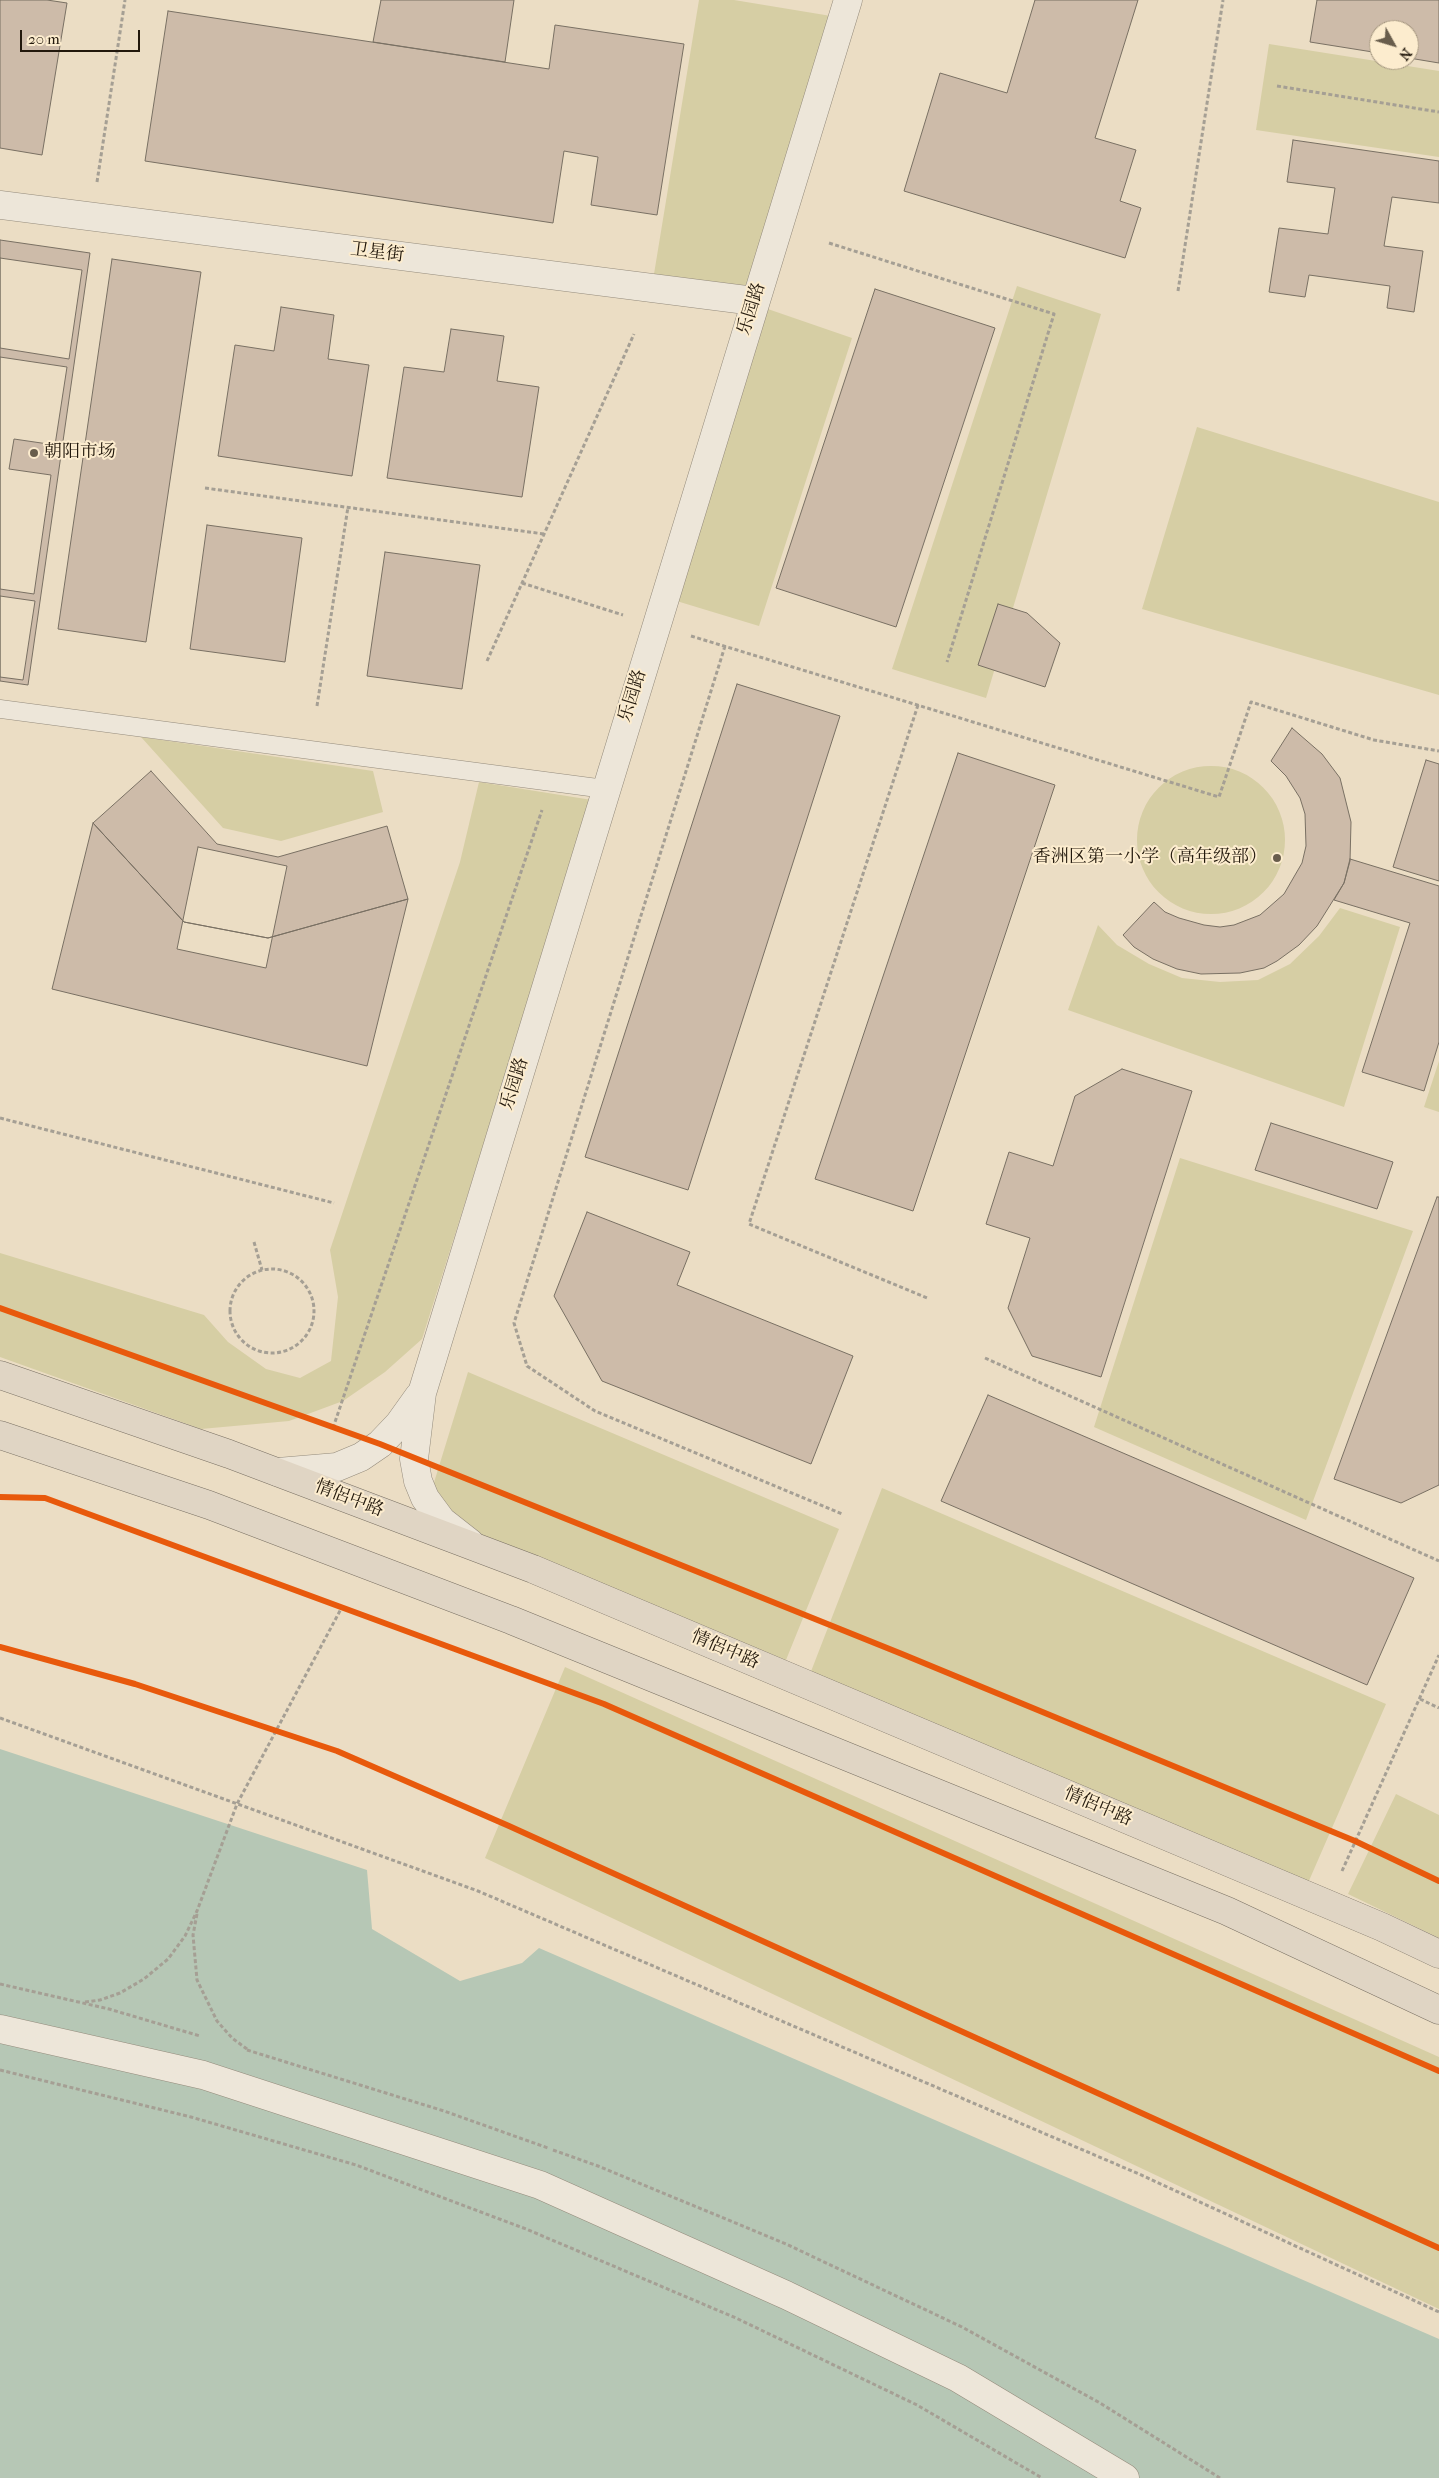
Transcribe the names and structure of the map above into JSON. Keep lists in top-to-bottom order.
{
  "streets": {
    "highway": ["情侶中路"],
    "street": ["卫星街", "乐园路"]
  },
  "crossings": [
    ["卫星街", "乐园路"]
  ],
  "places": ["朝阳市场", "香洲区第一小学（高年级部）"],
  "scale_bar": "20 m",
  "north": "bottom right"
}
